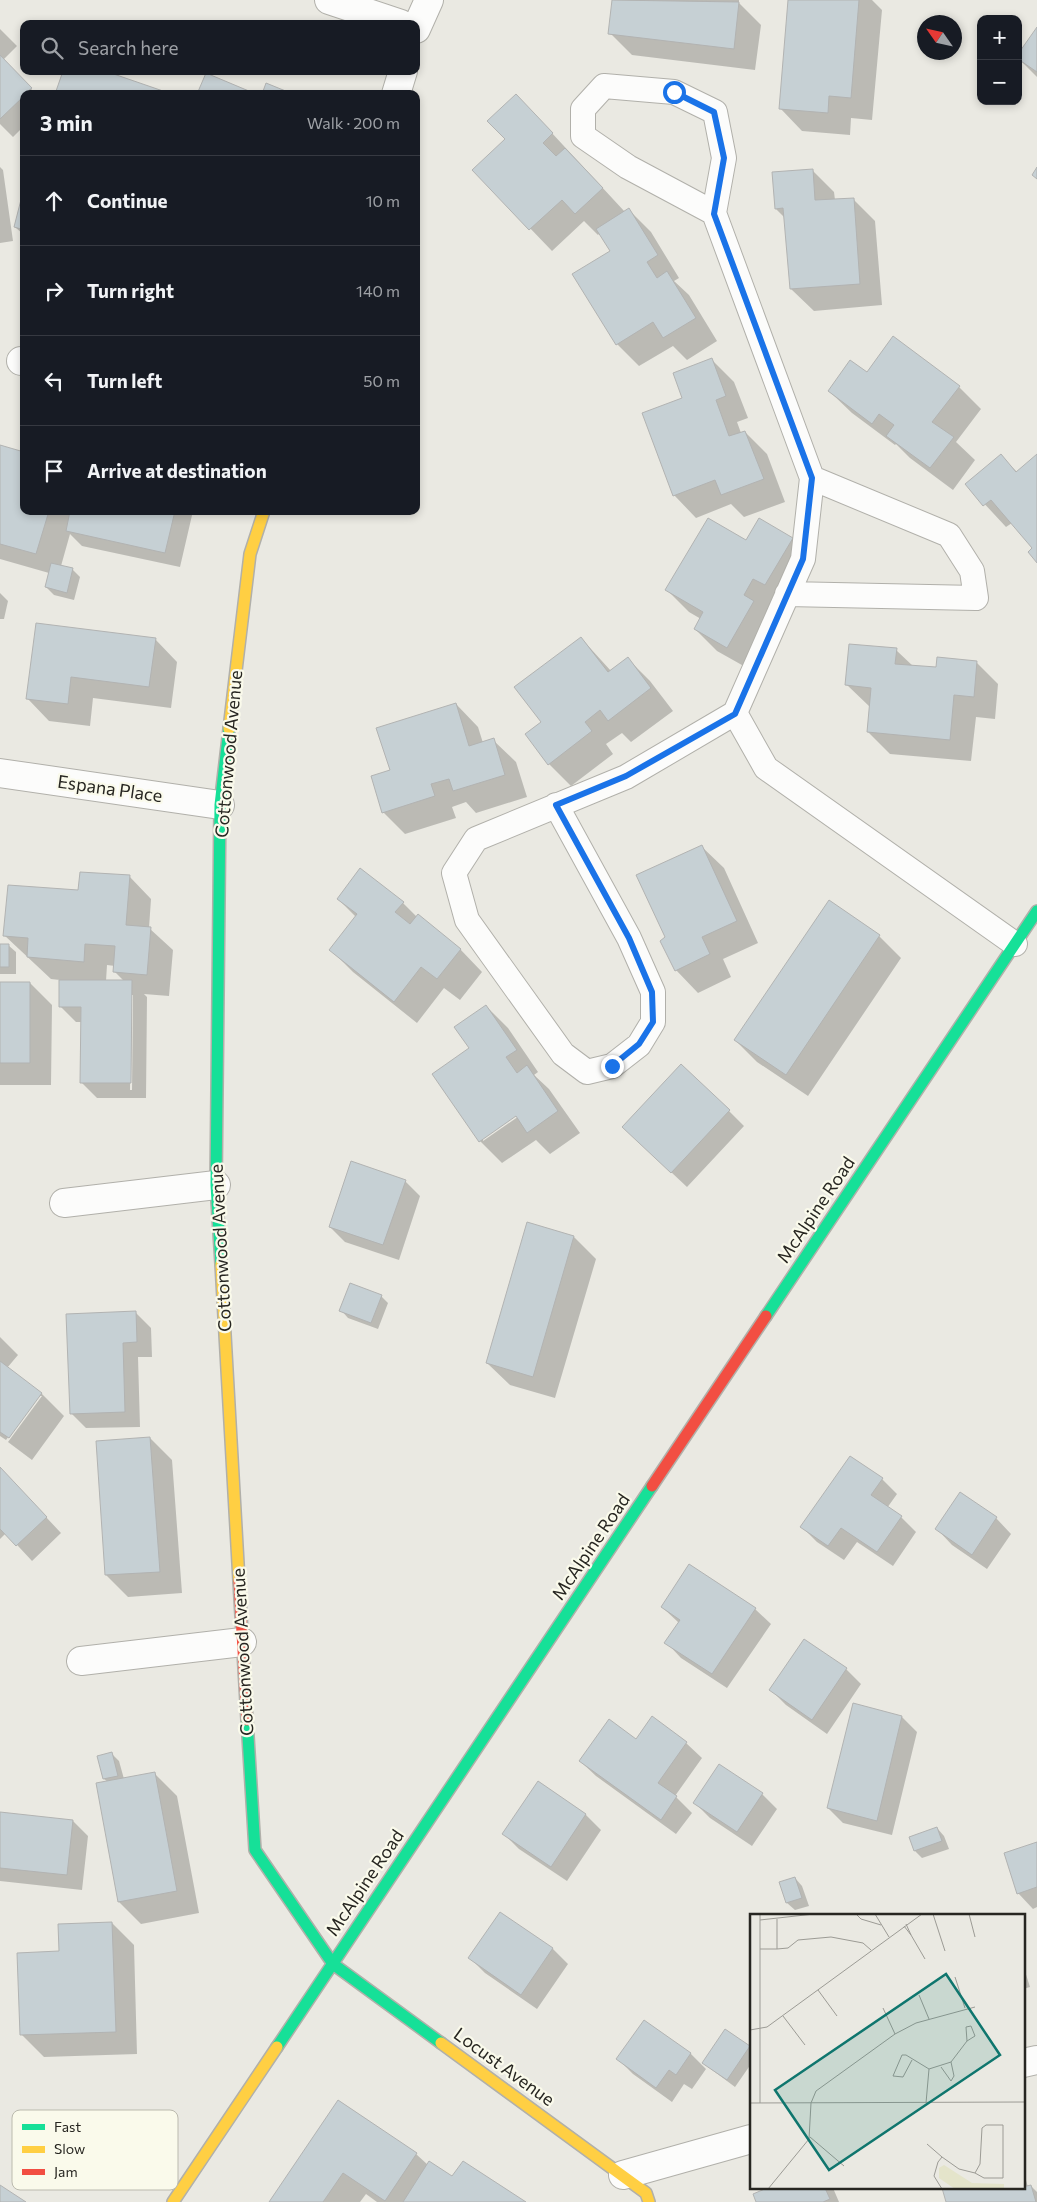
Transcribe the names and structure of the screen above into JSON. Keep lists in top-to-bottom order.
{
  "streets": {
    "street": [
      "Cottonwood Avenue",
      "Espana Place",
      "McAlpine Road",
      "Locust Avenue"
    ]
  },
  "crossings": [
    ["Cottonwood Avenue", "Espana Place"],
    ["Cottonwood Avenue", "McAlpine Road"],
    ["Cottonwood Avenue", "Locust Avenue"],
    ["McAlpine Road", "Locust Avenue"]
  ],
  "legend": ["Fast", "Slow", "Jam"],
  "north": "top left",
  "page": {
    "map_buttons": ["+", "−"],
    "search": "Search here",
    "heading": ["3 min", "Walk · 200 m"],
    "list": [
      ["Continue", "10 m"],
      ["Turn right", "140 m"],
      ["Turn left", "50 m"],
      "Arrive at destination"
    ]
  }
}
